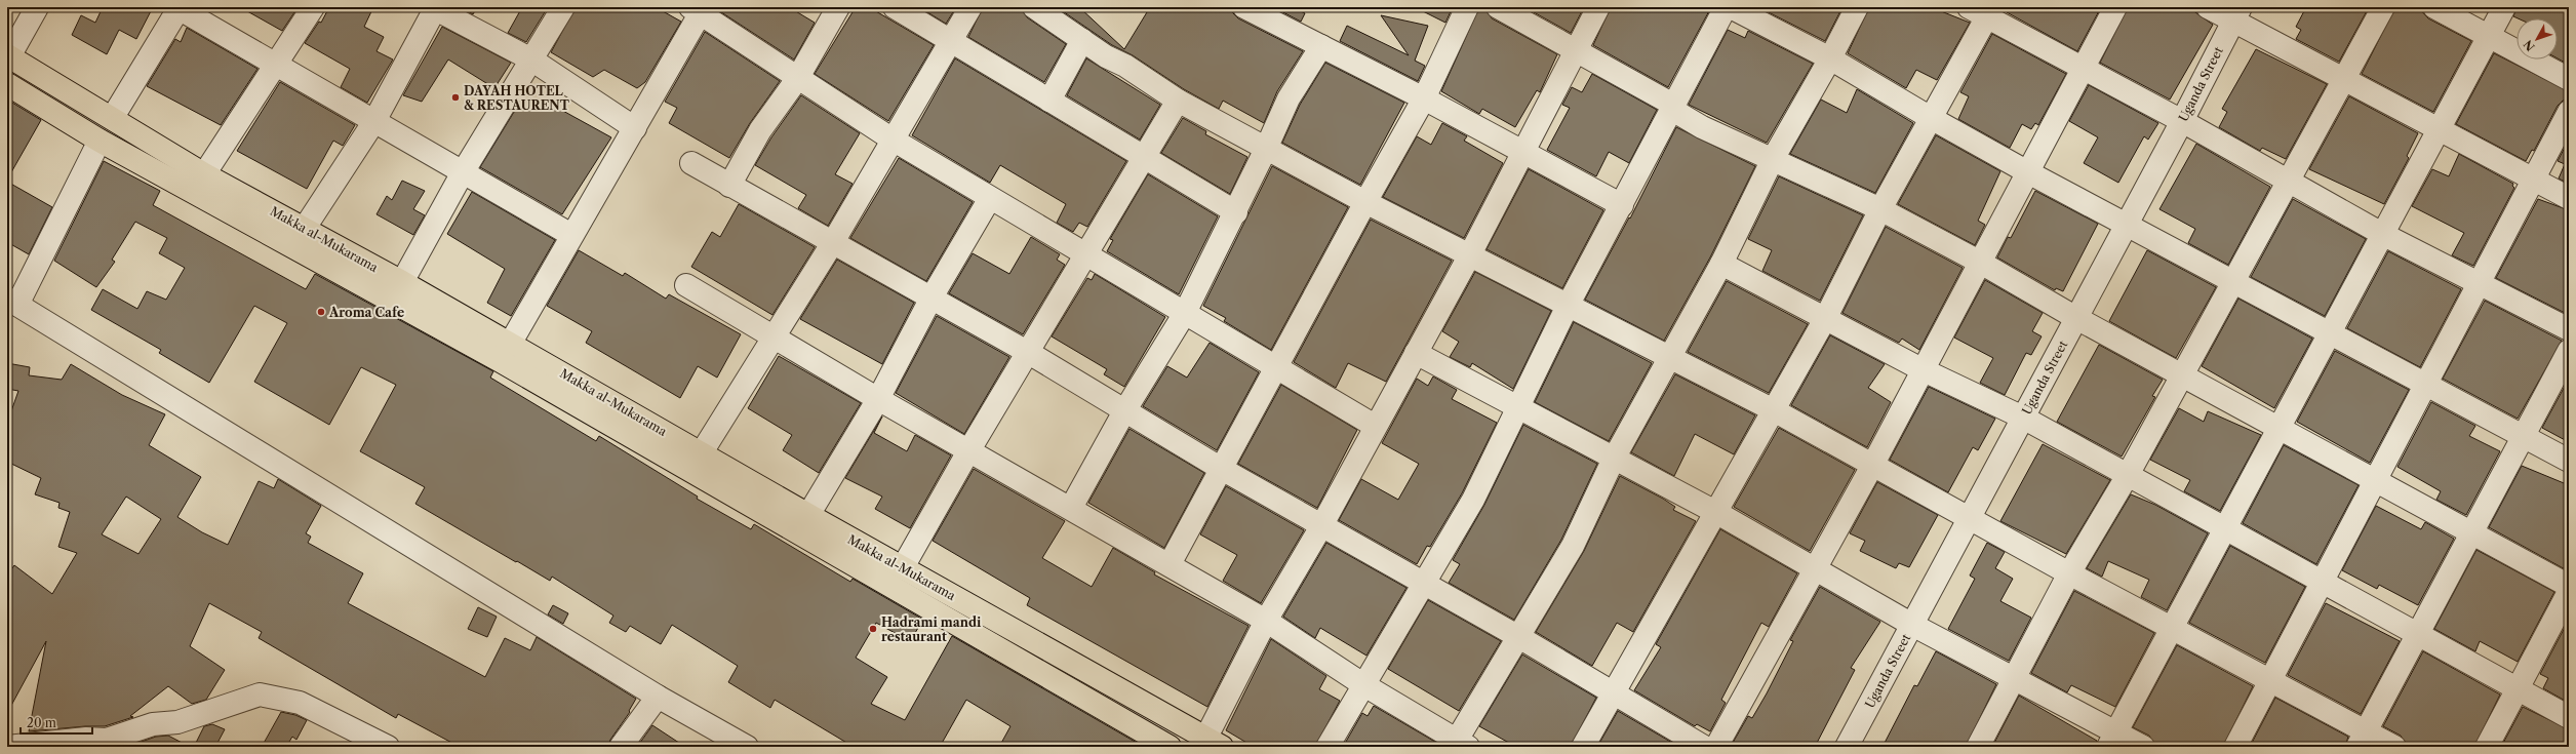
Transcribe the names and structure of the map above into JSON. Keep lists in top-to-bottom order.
{
  "streets": {
    "highway": ["Makka al-Mukarama"],
    "street": ["Uganda Street"]
  },
  "places": ["DAYAH HOTEL & RESTAURENT", "Aroma Cafe", "Hadrami mandi restaurant"],
  "scale_bar": "20 m",
  "north": "bottom left"
}
